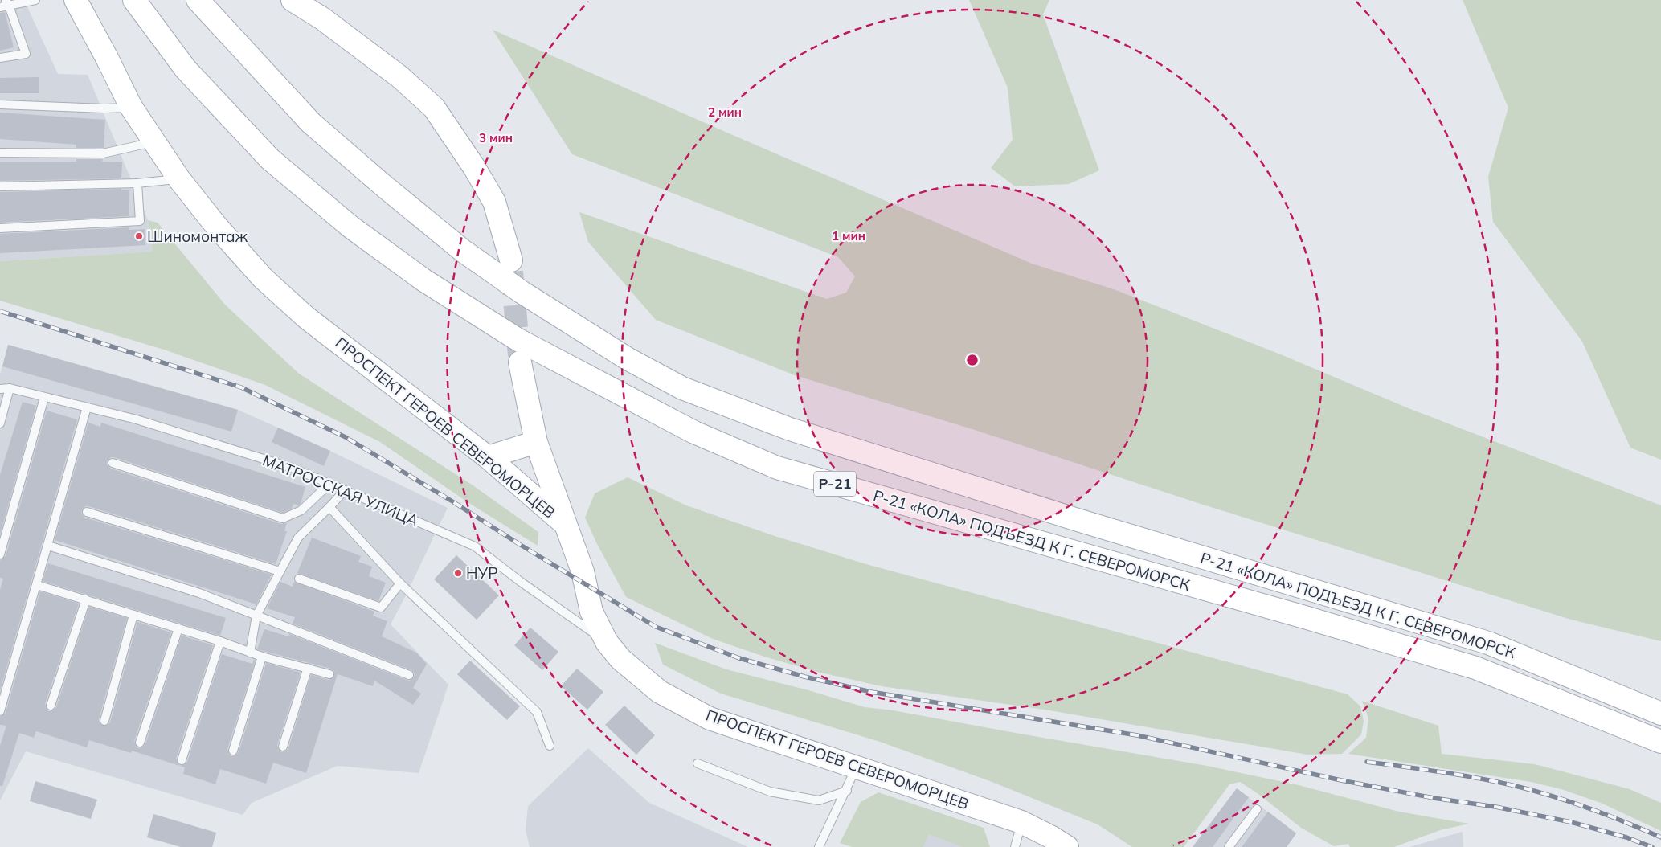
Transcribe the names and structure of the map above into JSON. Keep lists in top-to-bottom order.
{
  "streets": {
    "main road": ["ПРОСПЕКТ ГЕРОЕВ СЕВЕРОМОРЦЕВ", "Р-21", "Р-21 «КОЛА» ПОДЪЕЗД К Г. СЕВЕРОМОРСК"],
    "lane": ["МАТРОССКАЯ УЛИЦА"]
  },
  "crossings": [
    ["ПРОСПЕКТ ГЕРОЕВ СЕВЕРОМОРЦЕВ", "МАТРОССКАЯ УЛИЦА"]
  ],
  "places": ["Шиномонтаж", "НУР"],
  "rings": ["2 мин", "3 мин", "1 мин"]
}
